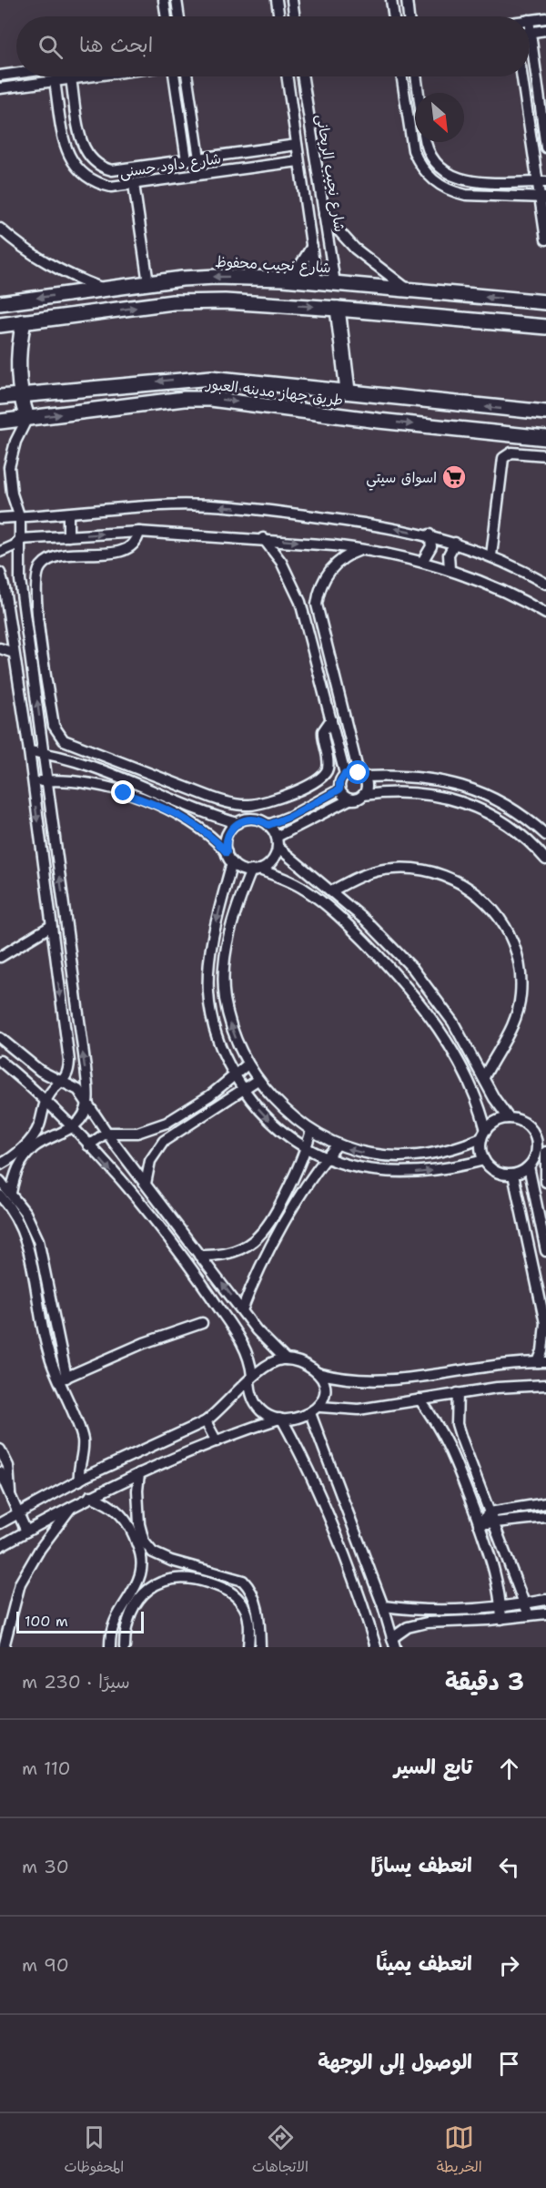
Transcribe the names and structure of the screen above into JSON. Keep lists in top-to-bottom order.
{
  "streets": {
    "main road": ["شارع نجيب محفوظ", "طريق جهاز مدينه العبور"],
    "street": ["شارع داود حسنى", "شارع نجيب الريحانى"]
  },
  "crossings": [
    ["شارع داود حسنى", "شارع نجيب الريحانى"],
    ["شارع نجيب الريحانى", "شارع نجيب محفوظ"]
  ],
  "places": {
    "supermarket": ["اسواق سيتي"]
  },
  "scale_bar": "100 m",
  "north": "bottom right",
  "page": {
    "search": "ابحث هنا",
    "scale": "100 m",
    "heading": ["3 دقيقة", "سيرًا · 230 m"],
    "list": [
      ["تابع السير", "110 m"],
      ["انعطف يسارًا", "30 m"],
      ["انعطف يمينًا", "90 m"],
      "الوصول إلى الوجهة"
    ],
    "nav": ["الخريطة", "الاتجاهات", "المحفوظات"]
  }
}
